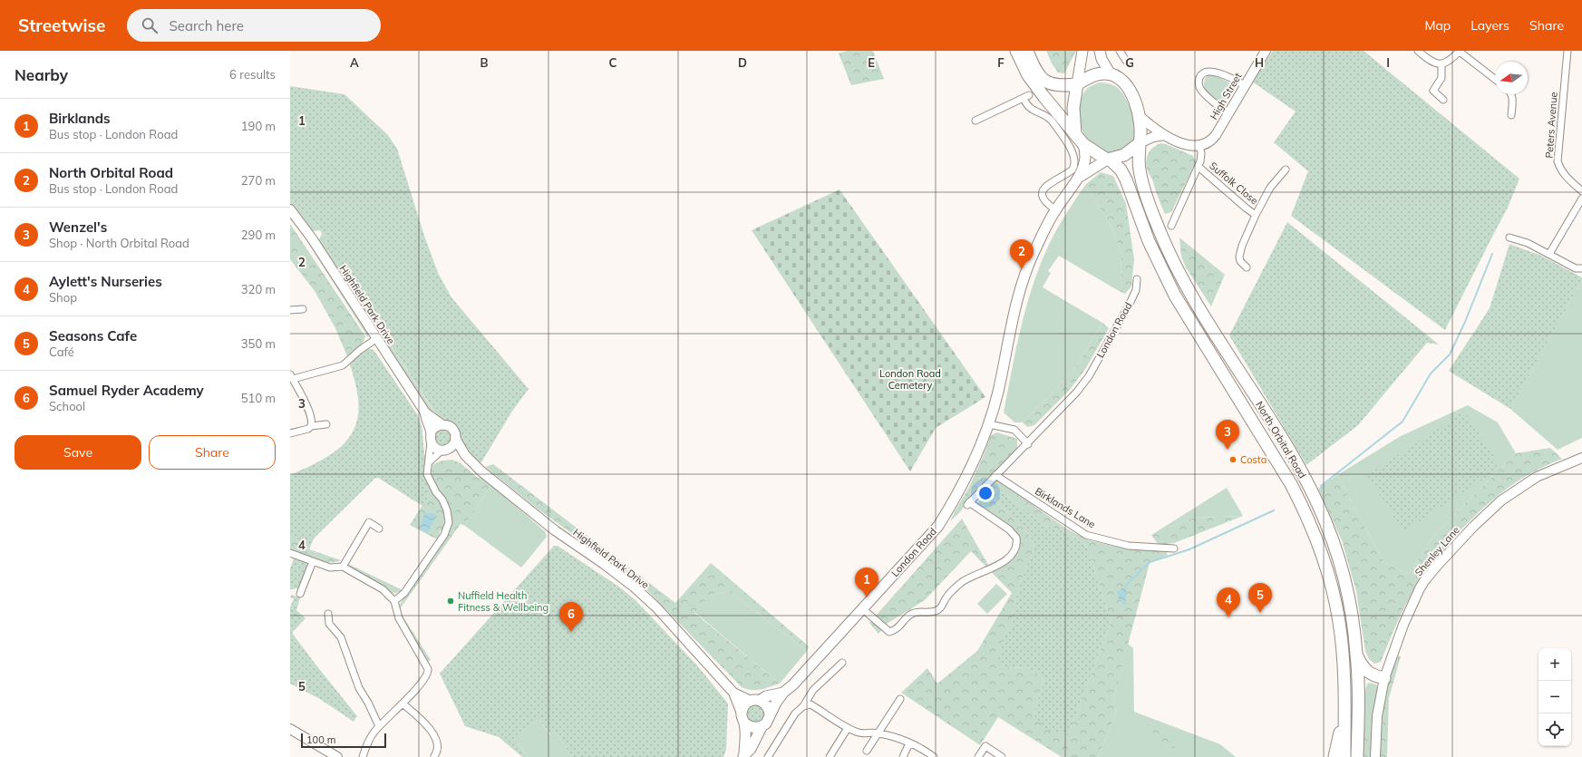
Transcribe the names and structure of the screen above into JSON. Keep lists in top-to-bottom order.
{
  "streets": {
    "highway": ["North Orbital Road"],
    "main road": ["London Road"],
    "street": [
      "High Street",
      "Peters Avenue",
      "Suffolk Close",
      "Highfield Park Drive",
      "Birklands Lane",
      "Shenley Lane"
    ]
  },
  "crossings": [
    ["Highfield Park Drive", "London Road"],
    ["London Road", "North Orbital Road"],
    ["London Road", "Birklands Lane"]
  ],
  "parks": ["London Road Cemetery"],
  "places": ["Costa", "Nuffield Health Fitness & Wellbeing"],
  "scale_bar": "100 m",
  "north": "left",
  "page": {
    "header": "Streetwise",
    "search": "Search here",
    "nav": ["Map", "Layers", "Share"],
    "heading": ["Nearby", "6 results"],
    "list": [
      {
        "mark": "1",
        "name": "Birklands",
        "note": "Bus stop · London Road",
        "value": "190 m"
      },
      {
        "mark": "2",
        "name": "North Orbital Road",
        "note": "Bus stop · London Road",
        "value": "270 m"
      },
      {
        "mark": "3",
        "name": "Wenzel's",
        "note": "Shop · North Orbital Road",
        "value": "290 m"
      },
      {
        "mark": "4",
        "name": "Aylett's Nurseries",
        "note": "Shop",
        "value": "320 m"
      },
      {
        "mark": "5",
        "name": "Seasons Cafe",
        "note": "Café",
        "value": "350 m"
      },
      {
        "mark": "6",
        "name": "Samuel Ryder Academy",
        "note": "School",
        "value": "510 m"
      }
    ],
    "pins": [
      "2",
      "3",
      "1",
      "5",
      "4",
      "6"
    ],
    "buttons": ["Save", "Share"],
    "map_buttons": ["+", "−"],
    "scale": "100 m"
  },
  "grid": {
    "columns": [
      "A",
      "B",
      "C",
      "D",
      "E",
      "F",
      "G",
      "H",
      "I"
    ],
    "rows": [
      "1",
      "2",
      "3",
      "4",
      "5"
    ]
  }
}
